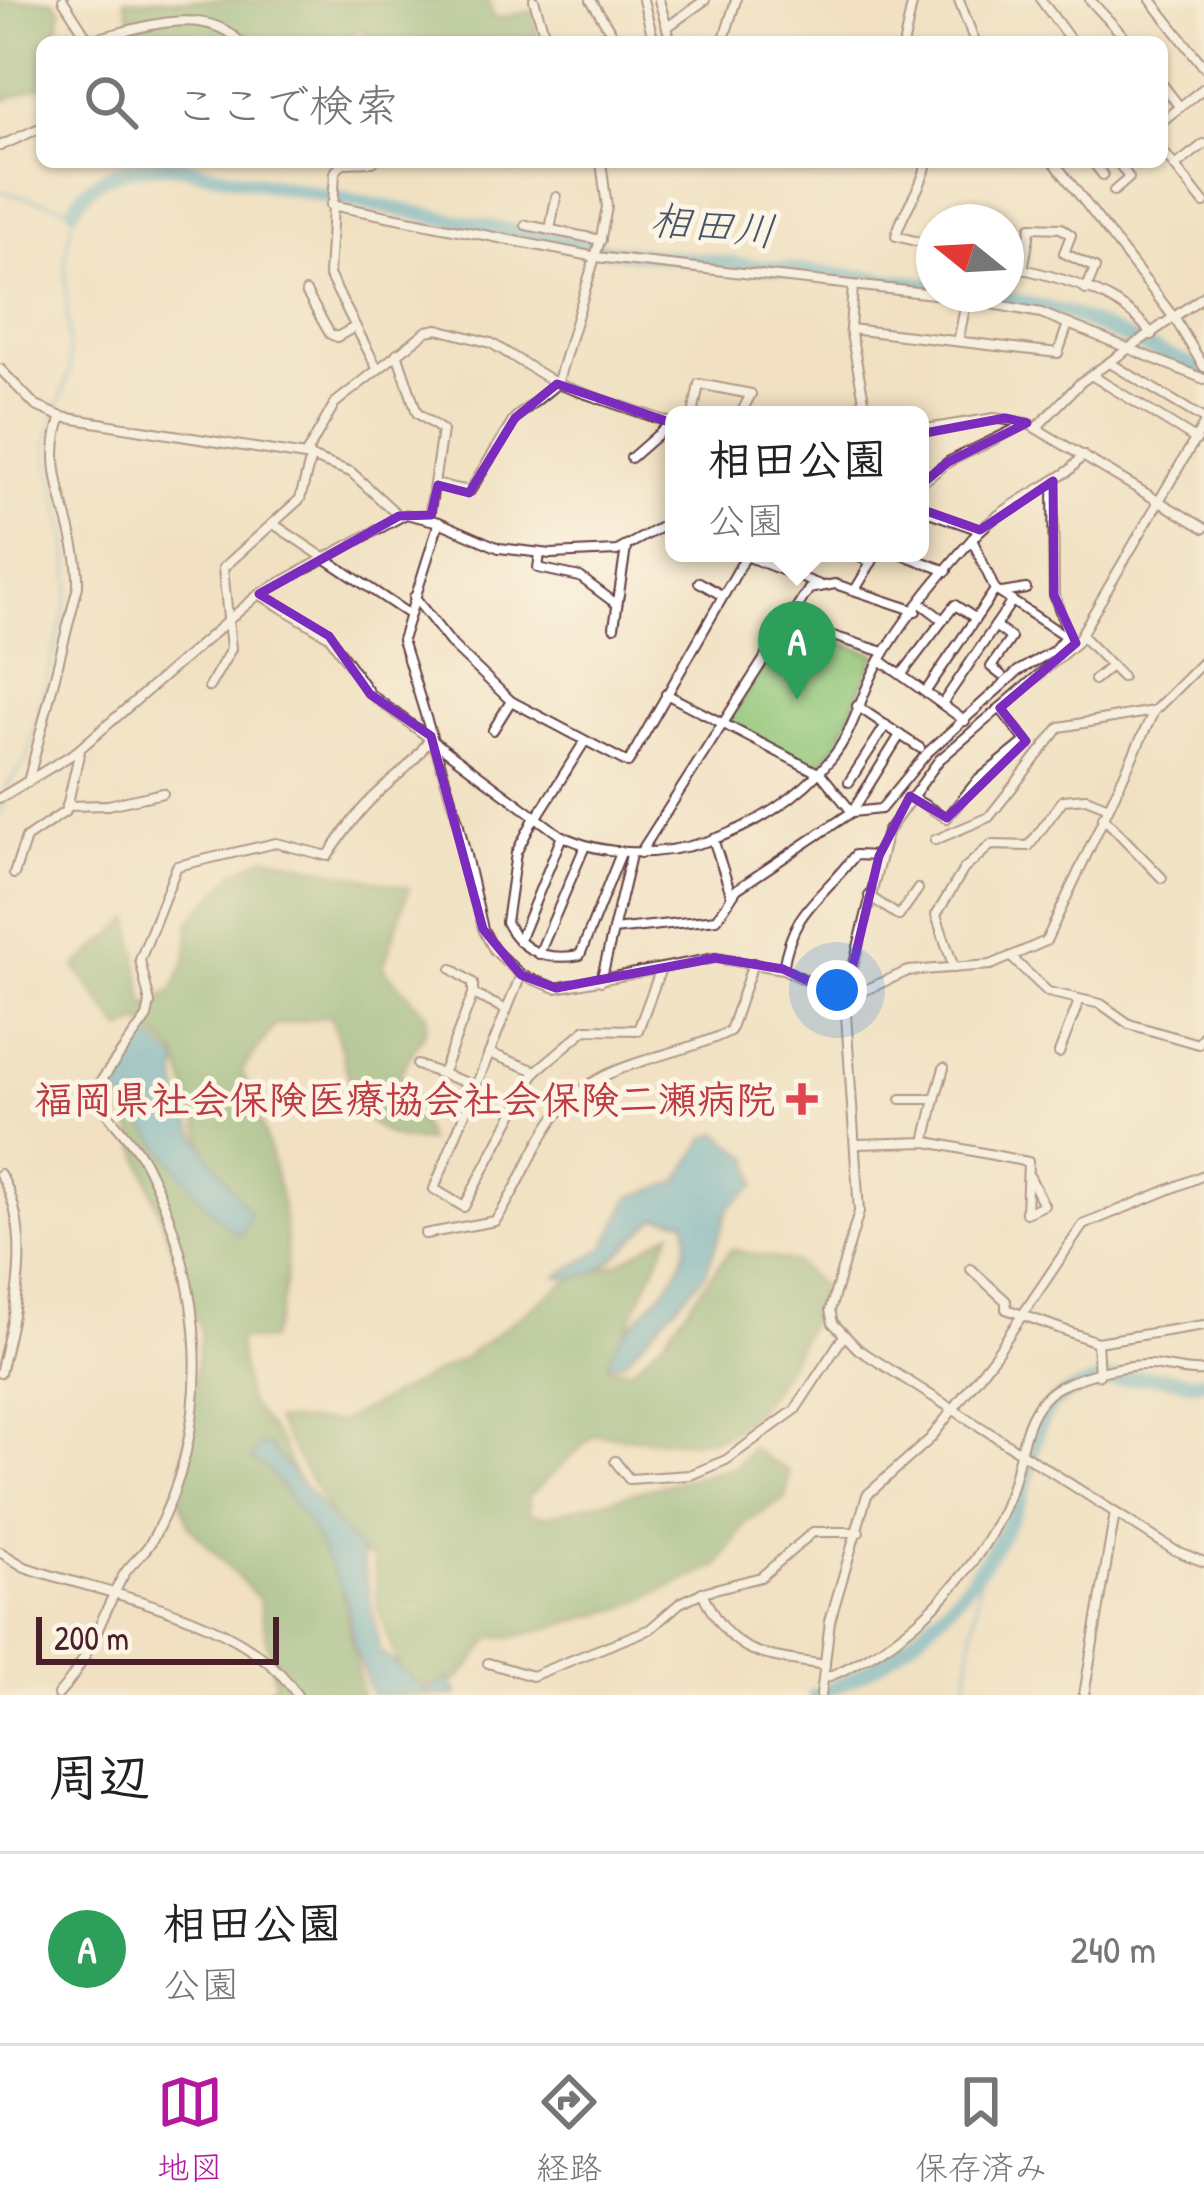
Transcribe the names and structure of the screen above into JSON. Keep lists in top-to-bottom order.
{
  "water": ["相田川"],
  "places": {
    "health": ["福岡県社会保険医療協会社会保険二瀬病院"]
  },
  "scale_bar": "200 m",
  "north": "left",
  "page": {
    "search": "ここで検索",
    "popup": ["相田公園", "公園"],
    "pins": "A",
    "scale": "200 m",
    "heading": "周辺",
    "list": [
      {
        "mark": "A",
        "name": "相田公園",
        "note": "公園",
        "value": "240 m"
      }
    ],
    "nav": ["地図", "経路", "保存済み"]
  }
}
